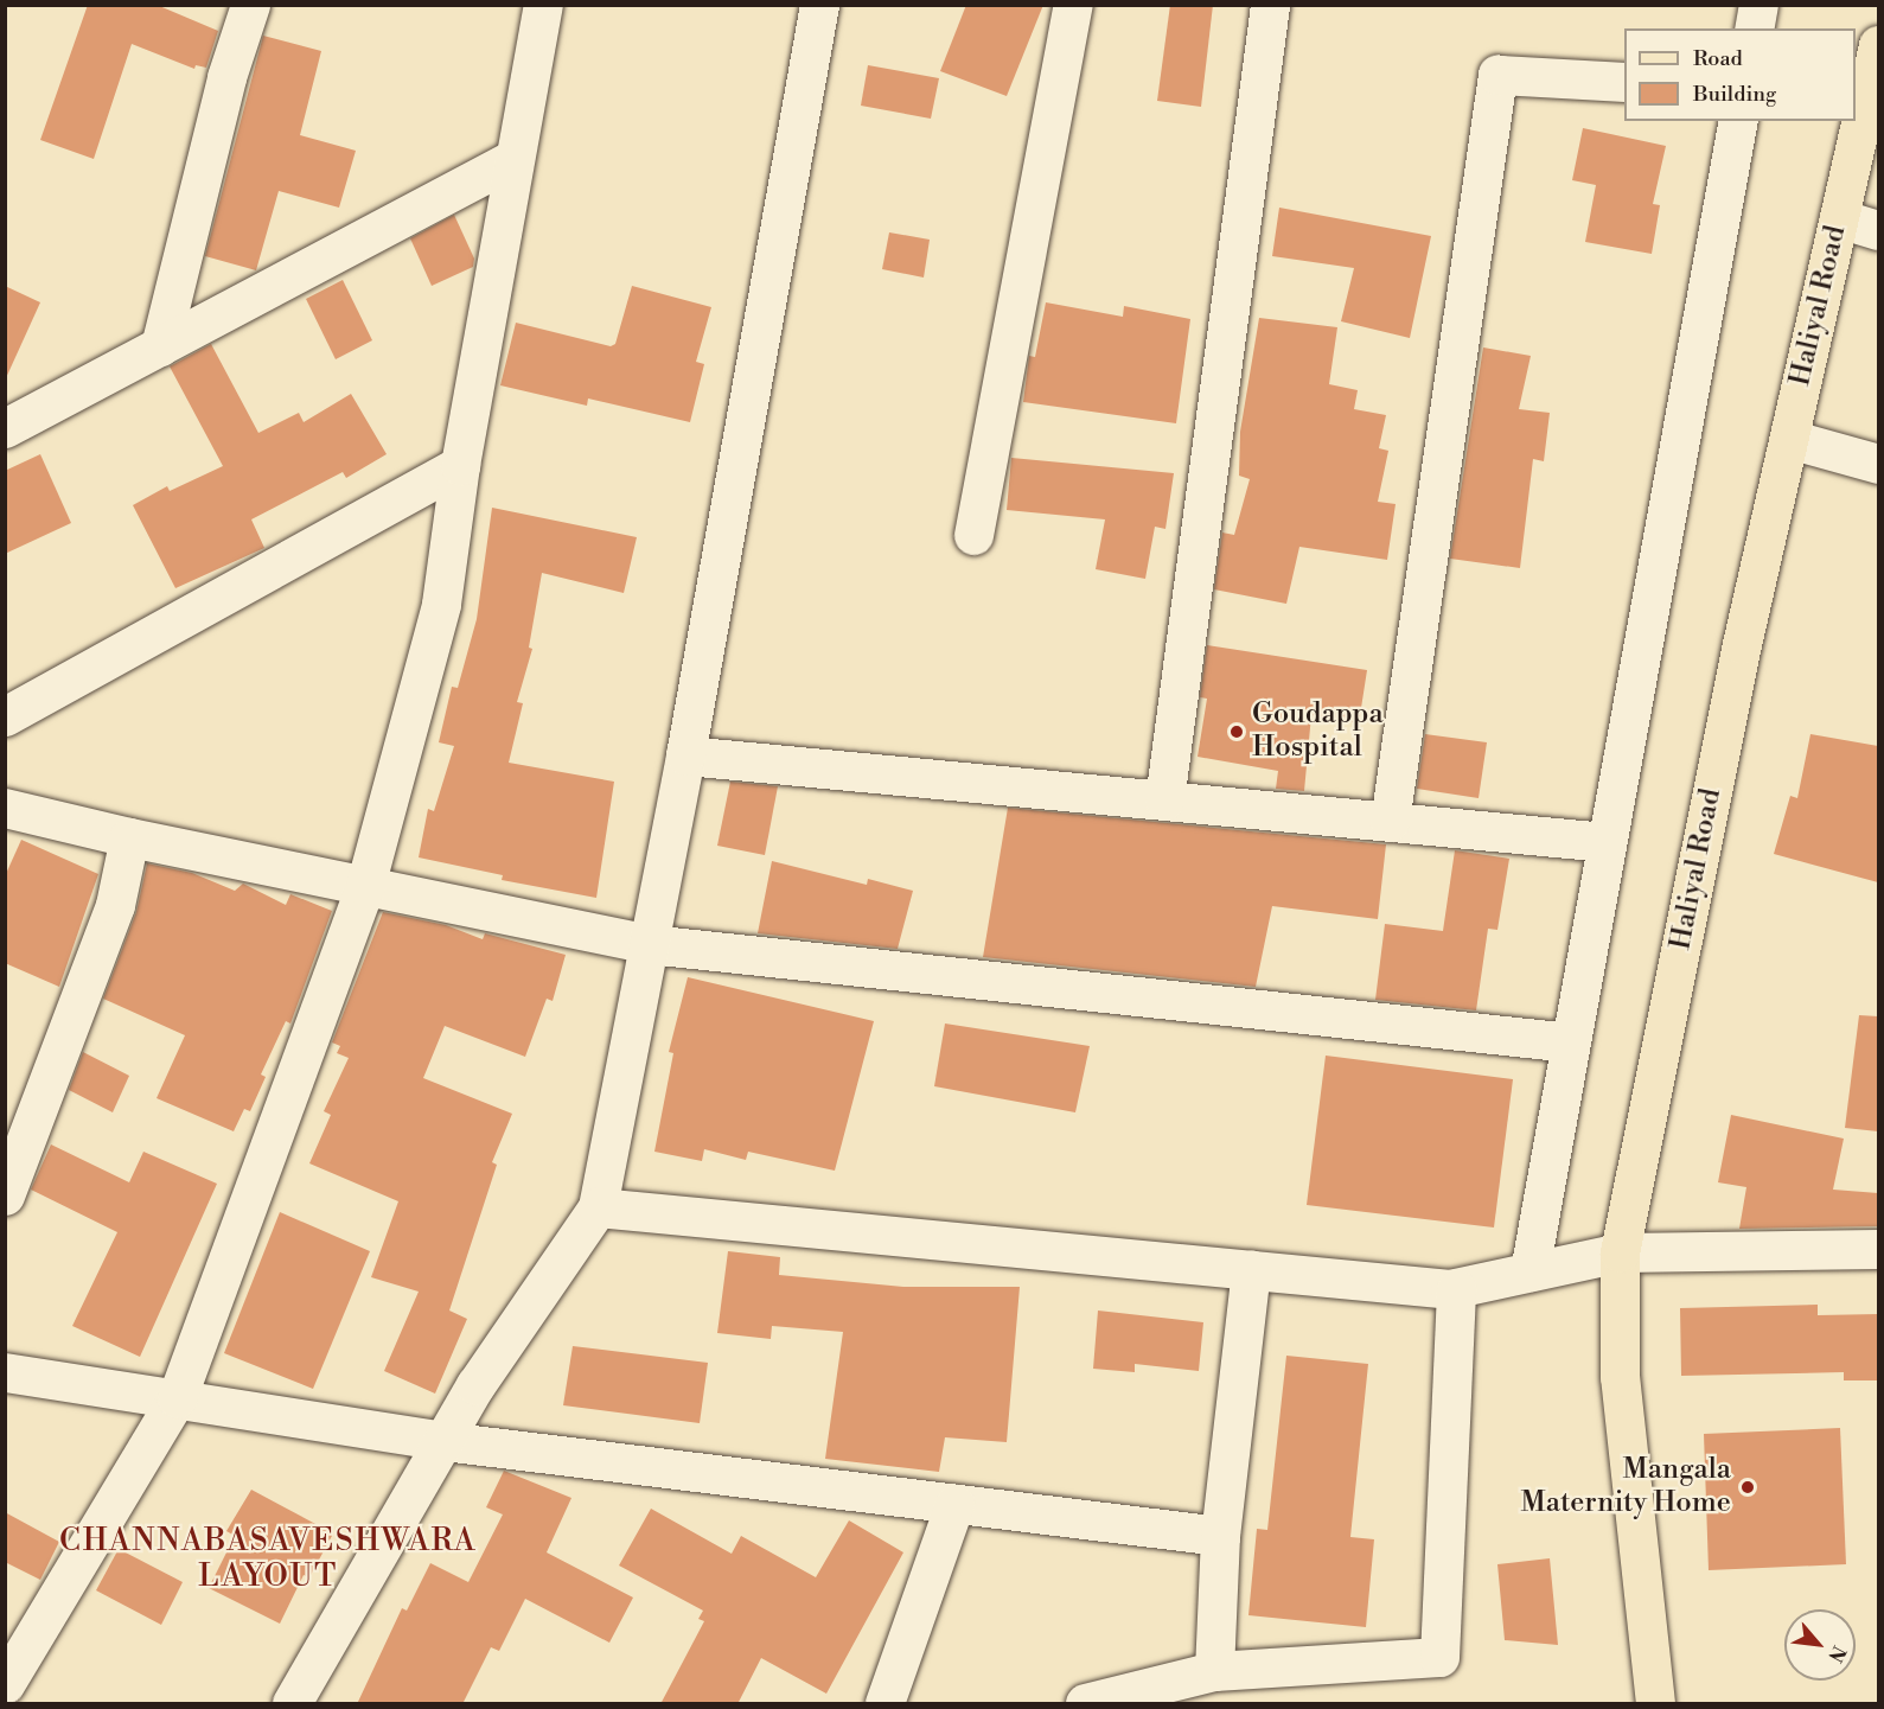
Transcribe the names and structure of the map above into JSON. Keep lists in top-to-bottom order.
{
  "streets": {
    "main road": ["Haliyal Road"]
  },
  "districts": ["CHANNABASAVESHWARA LAYOUT"],
  "places": ["Goudappa Hospital", "Mangala Maternity Home"],
  "legend": ["Road", "Building"],
  "north": "bottom right"
}
